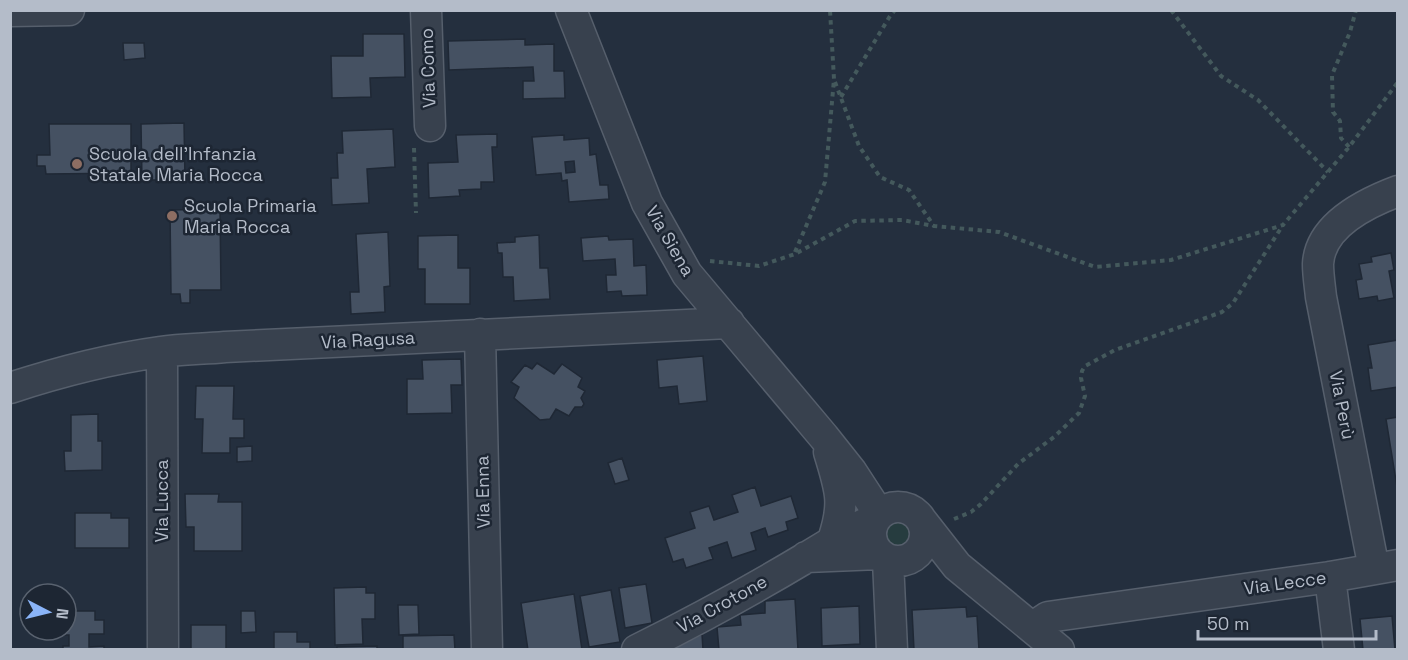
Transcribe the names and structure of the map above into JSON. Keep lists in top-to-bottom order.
{
  "streets": {
    "street": [
      "Via Como",
      "Via Siena",
      "Via Ragusa",
      "Via Perù",
      "Via Enna",
      "Via Lucca",
      "Via Lecce",
      "Via Crotone"
    ]
  },
  "crossings": [
    ["Via Siena", "Via Ragusa"],
    ["Via Siena", "Via Lecce"],
    ["Via Siena", "Via Crotone"],
    ["Via Ragusa", "Via Enna"],
    ["Via Ragusa", "Via Lucca"],
    ["Via Perù", "Via Lecce"]
  ],
  "places": ["Scuola dell'Infanzia Statale Maria Rocca", "Scuola Primaria Maria Rocca"],
  "scale_bar": "50 m",
  "north": "right"
}
